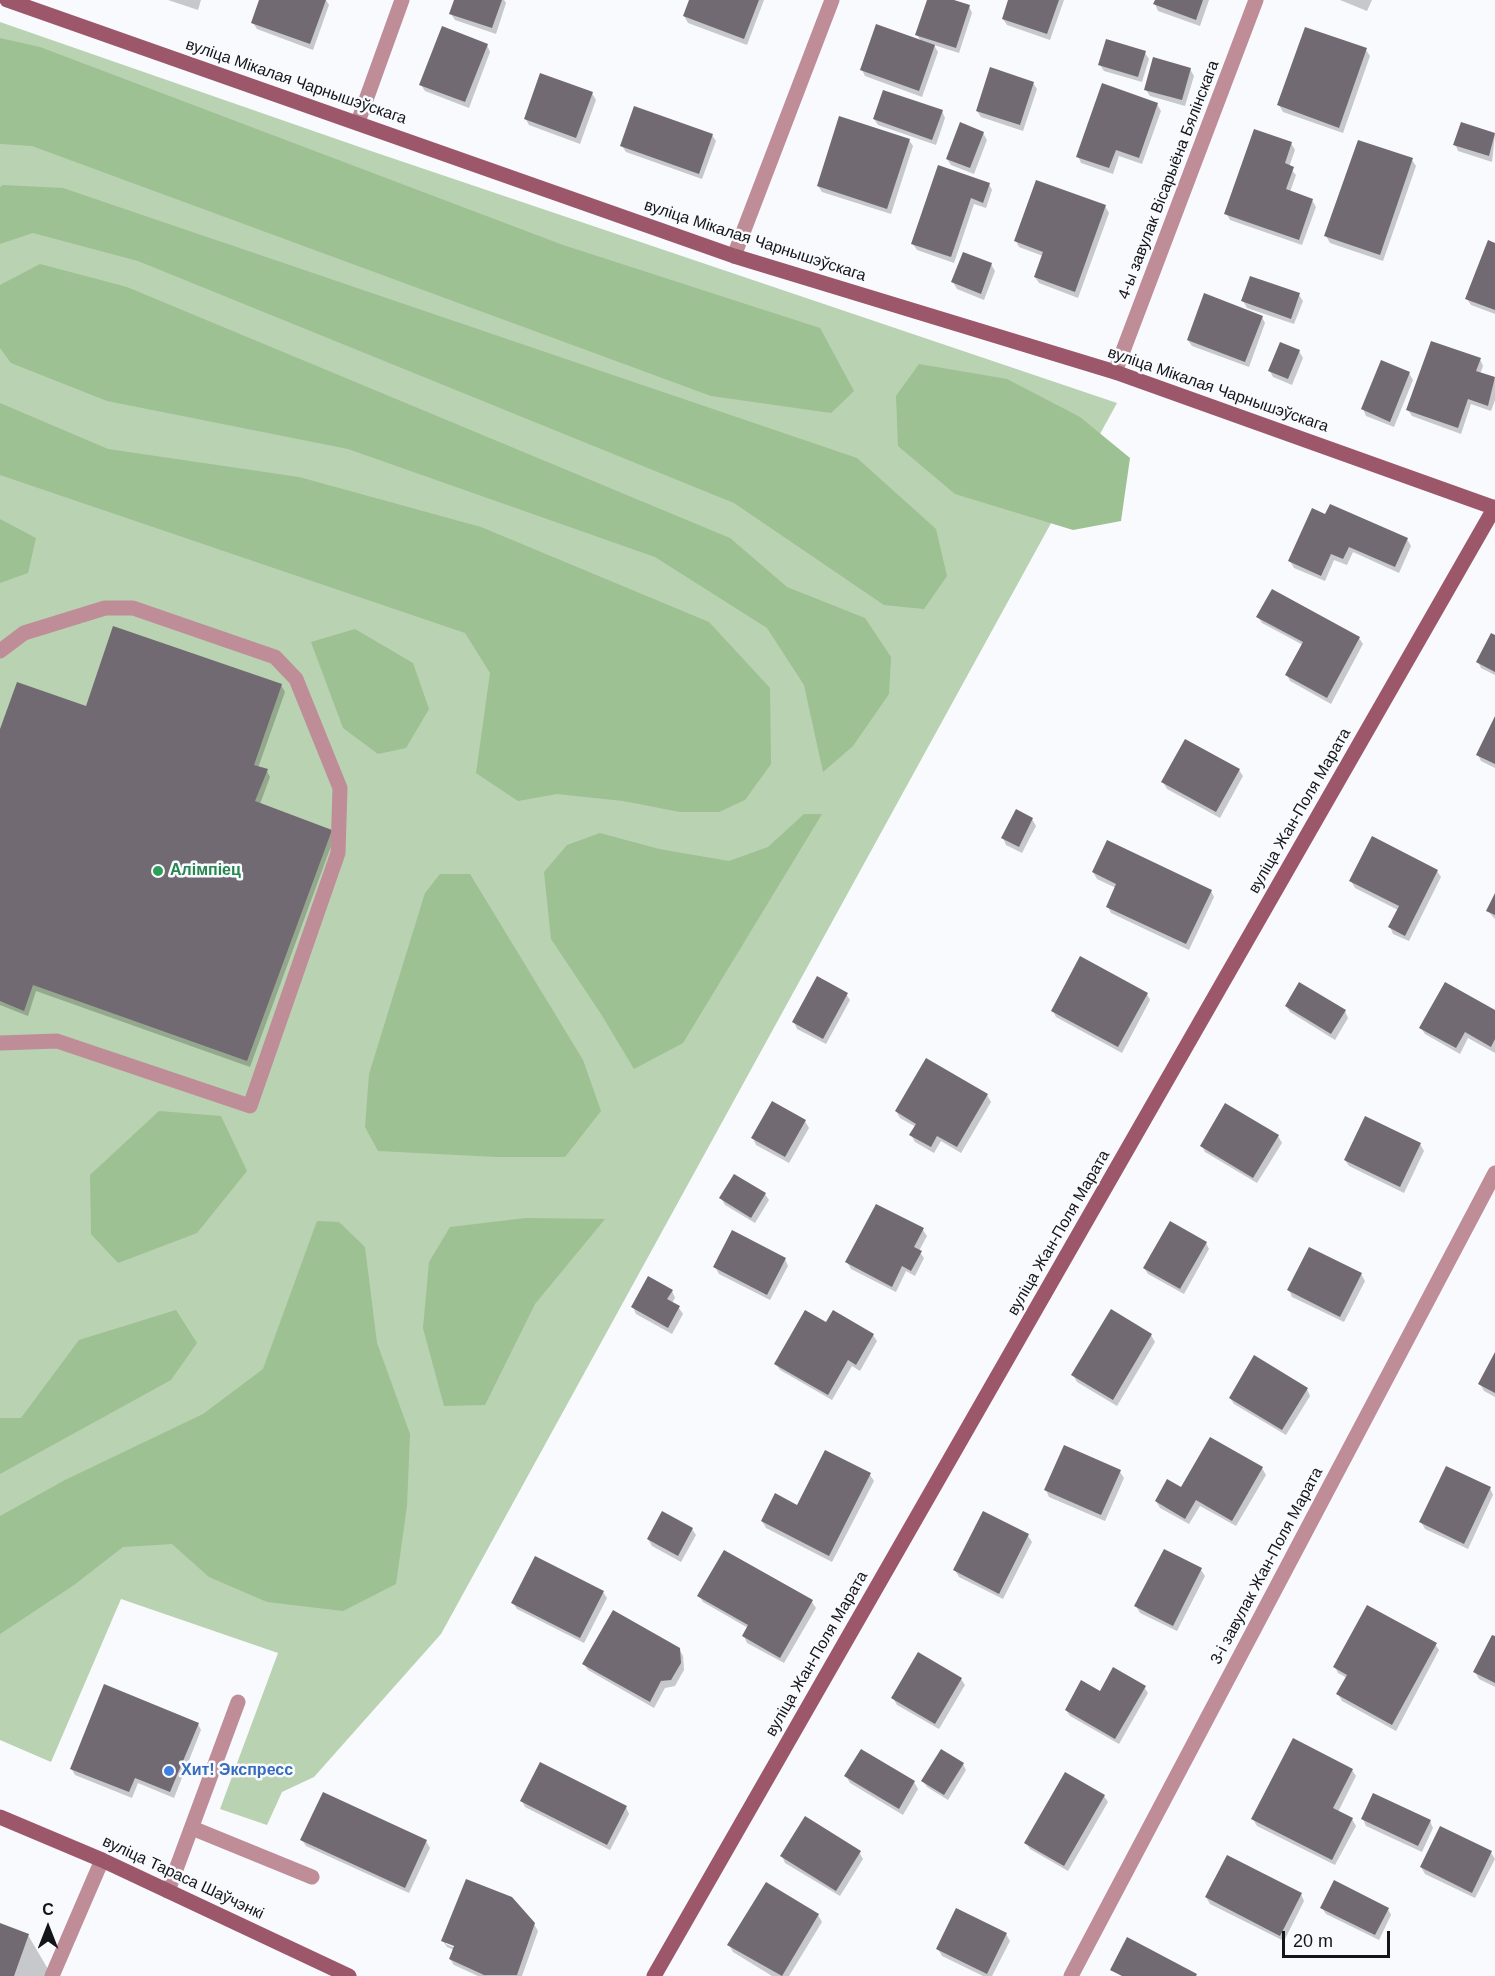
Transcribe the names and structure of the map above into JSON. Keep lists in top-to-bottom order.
{
  "streets": {
    "street": [
      "вуліца Мікалая Чарнышэўскага",
      "4-ы завулак Вісарыёна Бялінскага",
      "вуліца Жан-Поля Марата",
      "3-і завулак Жан-Поля Марата",
      "вуліца Тараса Шаўчэнкі"
    ]
  },
  "crossings": [
    ["вуліца Мікалая Чарнышэўскага", "4-ы завулак Вісарыёна Бялінскага"],
    ["вуліца Мікалая Чарнышэўскага", "вуліца Жан-Поля Марата"]
  ],
  "places": ["Алімпіец", "Хит! Экспресс"],
  "scale_bar": "20 m",
  "north": "top"
}
